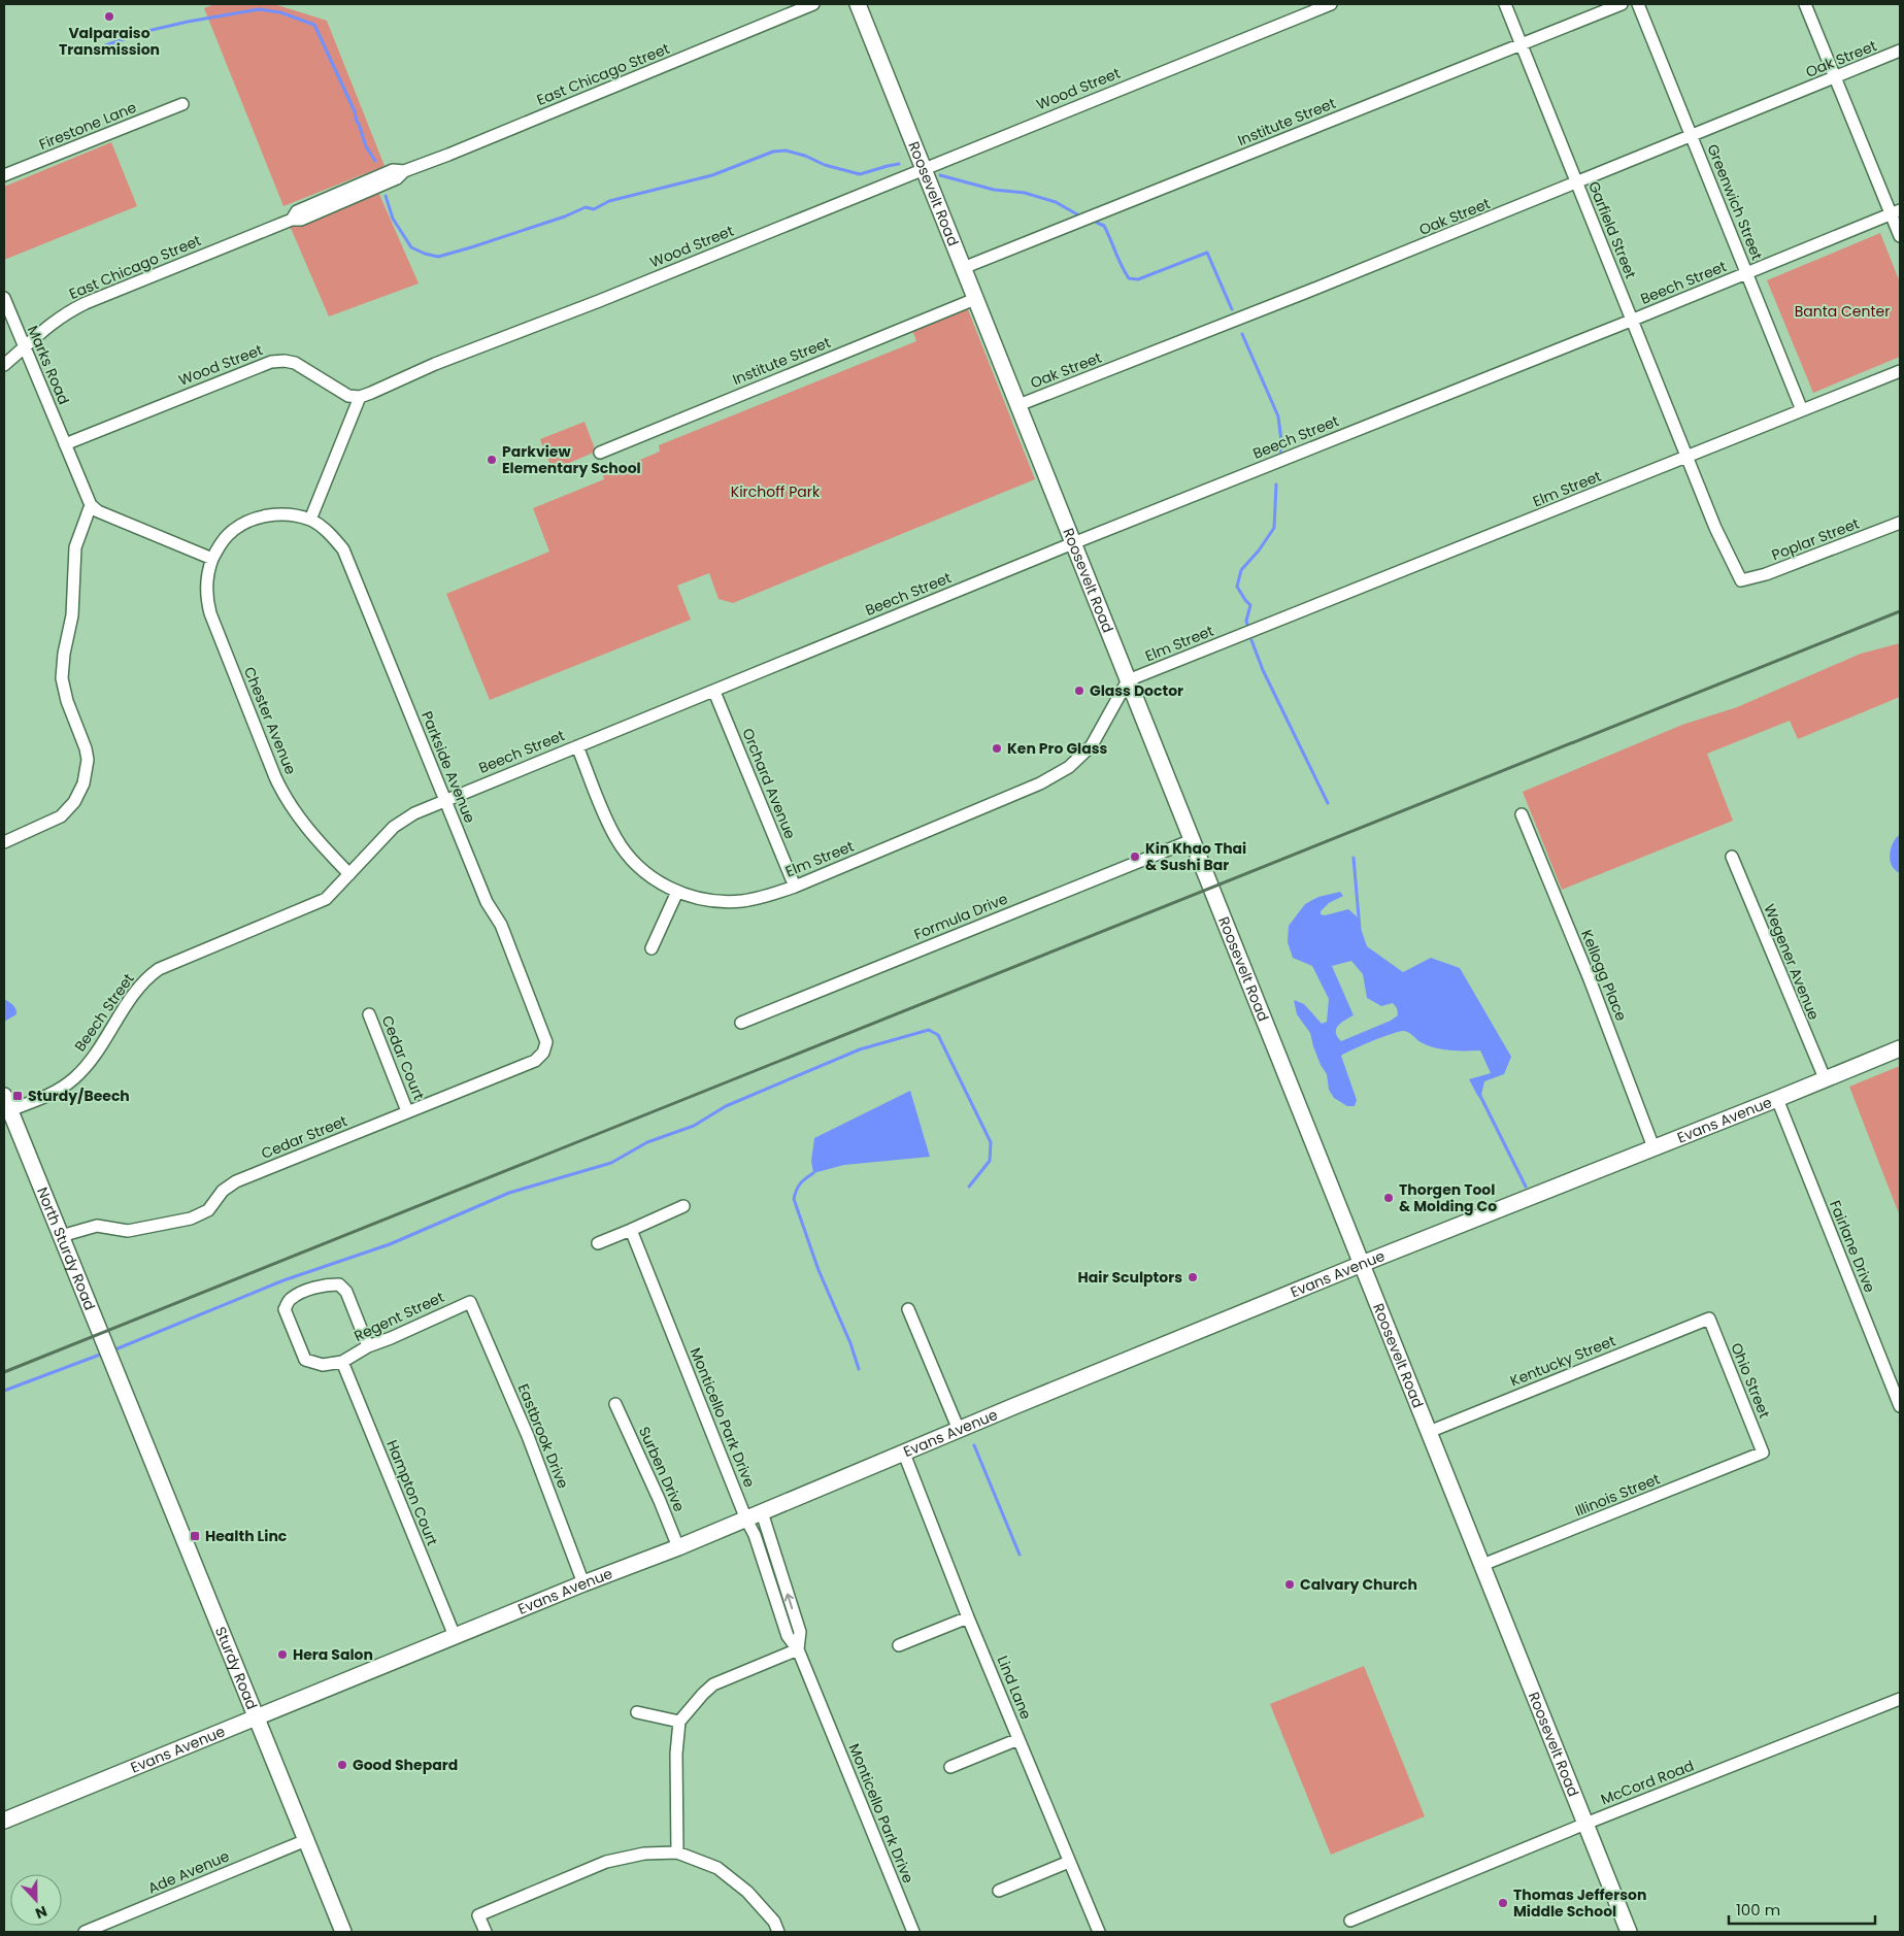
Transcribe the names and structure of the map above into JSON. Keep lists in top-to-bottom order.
{
  "streets": {
    "street": [
      "Oak Street",
      "East Chicago Street",
      "Wood Street",
      "Institute Street",
      "Firestone Lane",
      "Roosevelt Road",
      "Greenwich Street",
      "Garfield Street",
      "Beech Street",
      "Marks Road",
      "Elm Street",
      "Poplar Street",
      "Chester Avenue",
      "Parkside Avenue",
      "Orchard Avenue",
      "Formula Drive",
      "Wegener Avenue",
      "Kellogg Place",
      "Cedar Court",
      "Evans Avenue",
      "Cedar Street",
      "Fairlane Drive",
      "North Sturdy Road",
      "Regent Street",
      "Kentucky Street",
      "Ohio Street",
      "Monticello Park Drive",
      "Eastbrook Drive",
      "Surben Drive",
      "Hampton Court",
      "Illinois Street",
      "Sturdy Road",
      "Lind Lane",
      "McCord Road",
      "Ade Avenue"
    ]
  },
  "crossings": [
    ["Oak Street", "Roosevelt Road"],
    ["Oak Street", "Greenwich Street"],
    ["Oak Street", "Garfield Street"],
    ["East Chicago Street", "Marks Road"],
    ["Wood Street", "Roosevelt Road"],
    ["Wood Street", "Marks Road"],
    ["Institute Street", "Roosevelt Road"],
    ["Institute Street", "Garfield Street"],
    ["Roosevelt Road", "Beech Street"],
    ["Roosevelt Road", "Elm Street"],
    ["Roosevelt Road", "Formula Drive"],
    ["Roosevelt Road", "Evans Avenue"],
    ["Roosevelt Road", "Kentucky Street"],
    ["Roosevelt Road", "Illinois Street"],
    ["Roosevelt Road", "McCord Road"],
    ["Greenwich Street", "Beech Street"],
    ["Greenwich Street", "Elm Street"],
    ["Garfield Street", "Beech Street"],
    ["Garfield Street", "Elm Street"],
    ["Garfield Street", "Poplar Street"],
    ["Beech Street", "Elm Street"],
    ["Beech Street", "Chester Avenue"],
    ["Beech Street", "Parkside Avenue"],
    ["Beech Street", "Orchard Avenue"],
    ["Beech Street", "North Sturdy Road"],
    ["Elm Street", "Orchard Avenue"],
    ["Chester Avenue", "Parkside Avenue"],
    ["Parkside Avenue", "Cedar Street"],
    ["Wegener Avenue", "Evans Avenue"],
    ["Kellogg Place", "Evans Avenue"],
    ["Cedar Court", "Cedar Street"],
    ["Evans Avenue", "Fairlane Drive"],
    ["Evans Avenue", "Monticello Park Drive"],
    ["Evans Avenue", "Eastbrook Drive"],
    ["Evans Avenue", "Surben Drive"],
    ["Evans Avenue", "Hampton Court"],
    ["Evans Avenue", "Sturdy Road"],
    ["Evans Avenue", "Lind Lane"],
    ["Cedar Street", "North Sturdy Road"],
    ["North Sturdy Road", "Sturdy Road"],
    ["Regent Street", "Eastbrook Drive"],
    ["Regent Street", "Hampton Court"],
    ["Kentucky Street", "Ohio Street"],
    ["Ohio Street", "Illinois Street"],
    ["Sturdy Road", "Ade Avenue"]
  ],
  "parks": ["Banta Center", "Kirchoff Park"],
  "places": {
    "other": [
      "Valparaiso Transmission",
      "Parkview Elementary School",
      "Glass Doctor",
      "Ken Pro Glass",
      "Kin Khao Thai & Sushi Bar",
      "Thorgen Tool & Molding Co",
      "Hair Sculptors",
      "Calvary Church",
      "Hera Salon",
      "Good Shepard",
      "Thomas Jefferson Middle School"
    ],
    "transit": ["Sturdy/Beech", "Health Linc"]
  },
  "scale_bar": "100 m",
  "north": "bottom"
}
